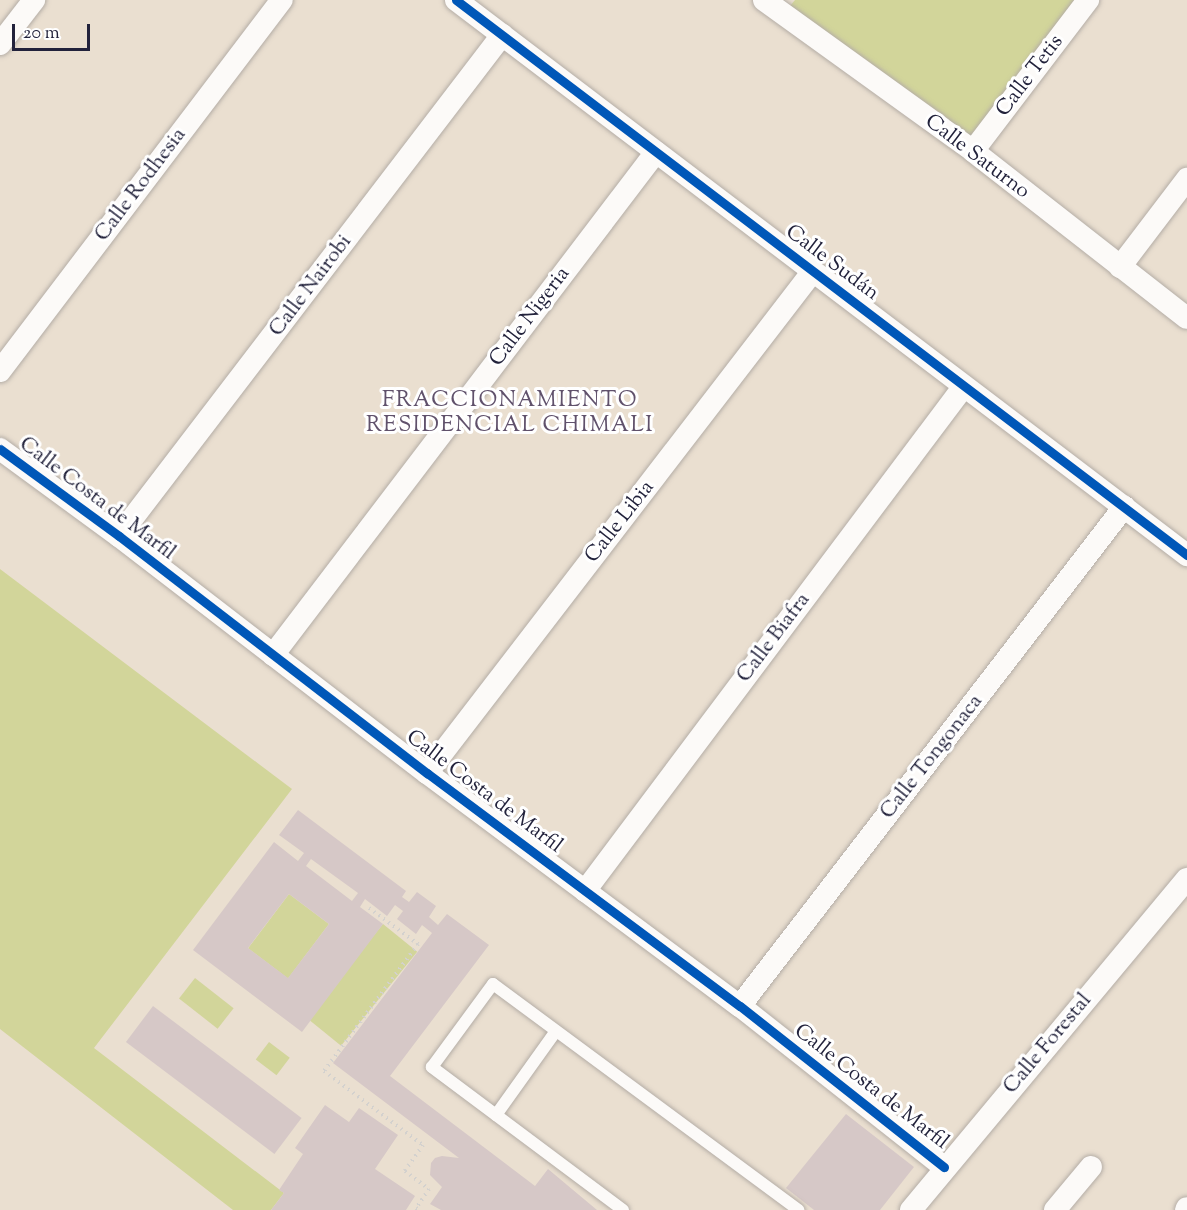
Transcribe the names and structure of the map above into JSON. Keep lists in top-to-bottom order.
{
  "streets": {
    "street": [
      "Calle Tetis",
      "Calle Saturno",
      "Calle Rodhesia",
      "Calle Sudán",
      "Calle Nairobi",
      "Calle Nigeria",
      "Calle Costa de Marfil",
      "Calle Libia",
      "Calle Biafra",
      "Calle Tongonaca",
      "Calle Forestal"
    ]
  },
  "crossings": [
    ["Calle Tetis", "Calle Saturno"],
    ["Calle Sudán", "Calle Nairobi"],
    ["Calle Sudán", "Calle Nigeria"],
    ["Calle Sudán", "Calle Libia"],
    ["Calle Sudán", "Calle Biafra"],
    ["Calle Sudán", "Calle Tongonaca"],
    ["Calle Nairobi", "Calle Costa de Marfil"],
    ["Calle Nigeria", "Calle Costa de Marfil"],
    ["Calle Costa de Marfil", "Calle Libia"],
    ["Calle Costa de Marfil", "Calle Biafra"],
    ["Calle Costa de Marfil", "Calle Tongonaca"],
    ["Calle Costa de Marfil", "Calle Forestal"]
  ],
  "districts": ["FRACCIONAMIENTO RESIDENCIAL CHIMALI"],
  "scale_bar": "20 m"
}
